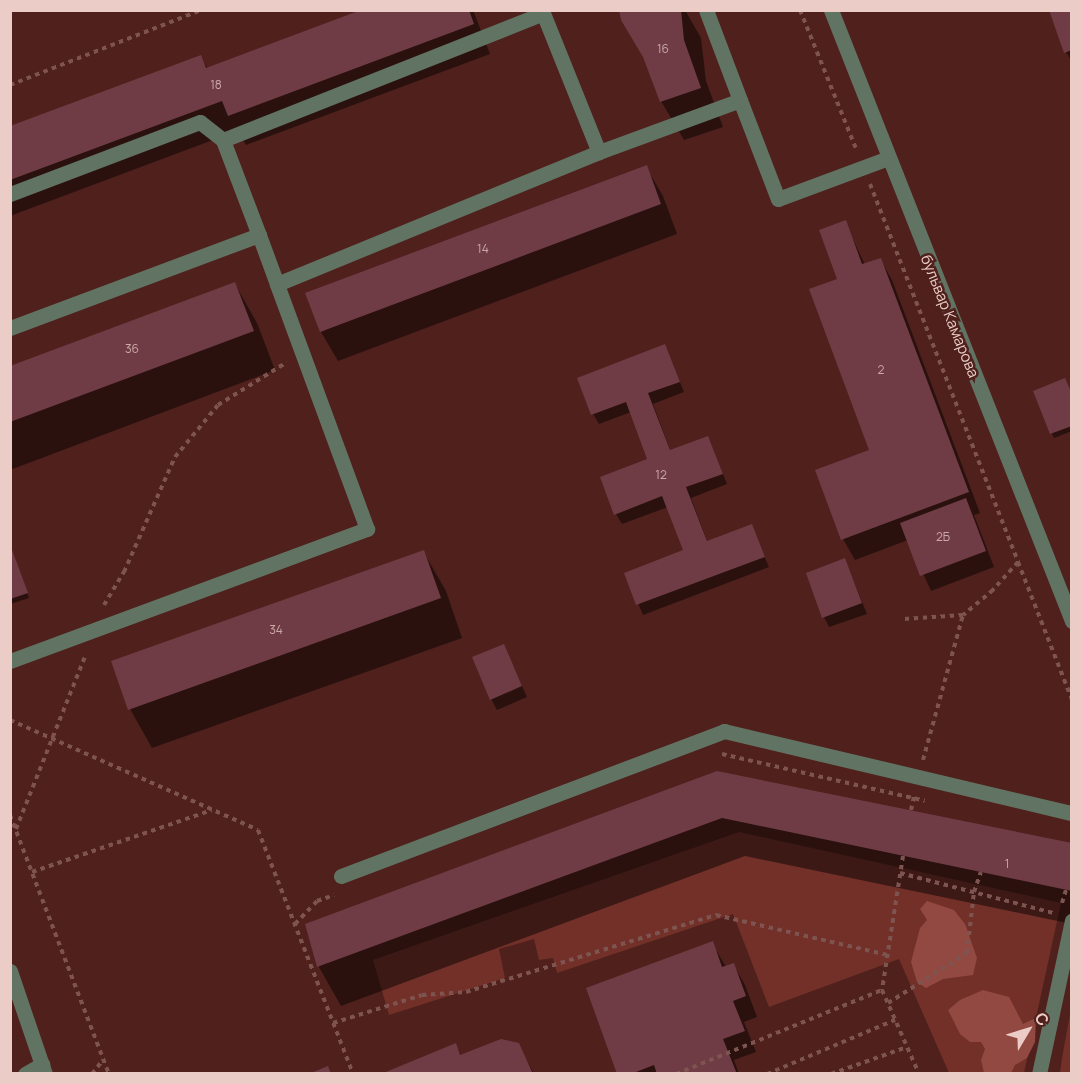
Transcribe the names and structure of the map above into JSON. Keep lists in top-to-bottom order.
{
  "streets": {
    "street": ["бульвар Камарова"]
  },
  "house_numbers": [
    "16",
    "18",
    "14",
    "36",
    "2",
    "12",
    "2Б",
    "34",
    "1"
  ],
  "north": "top right"
}
